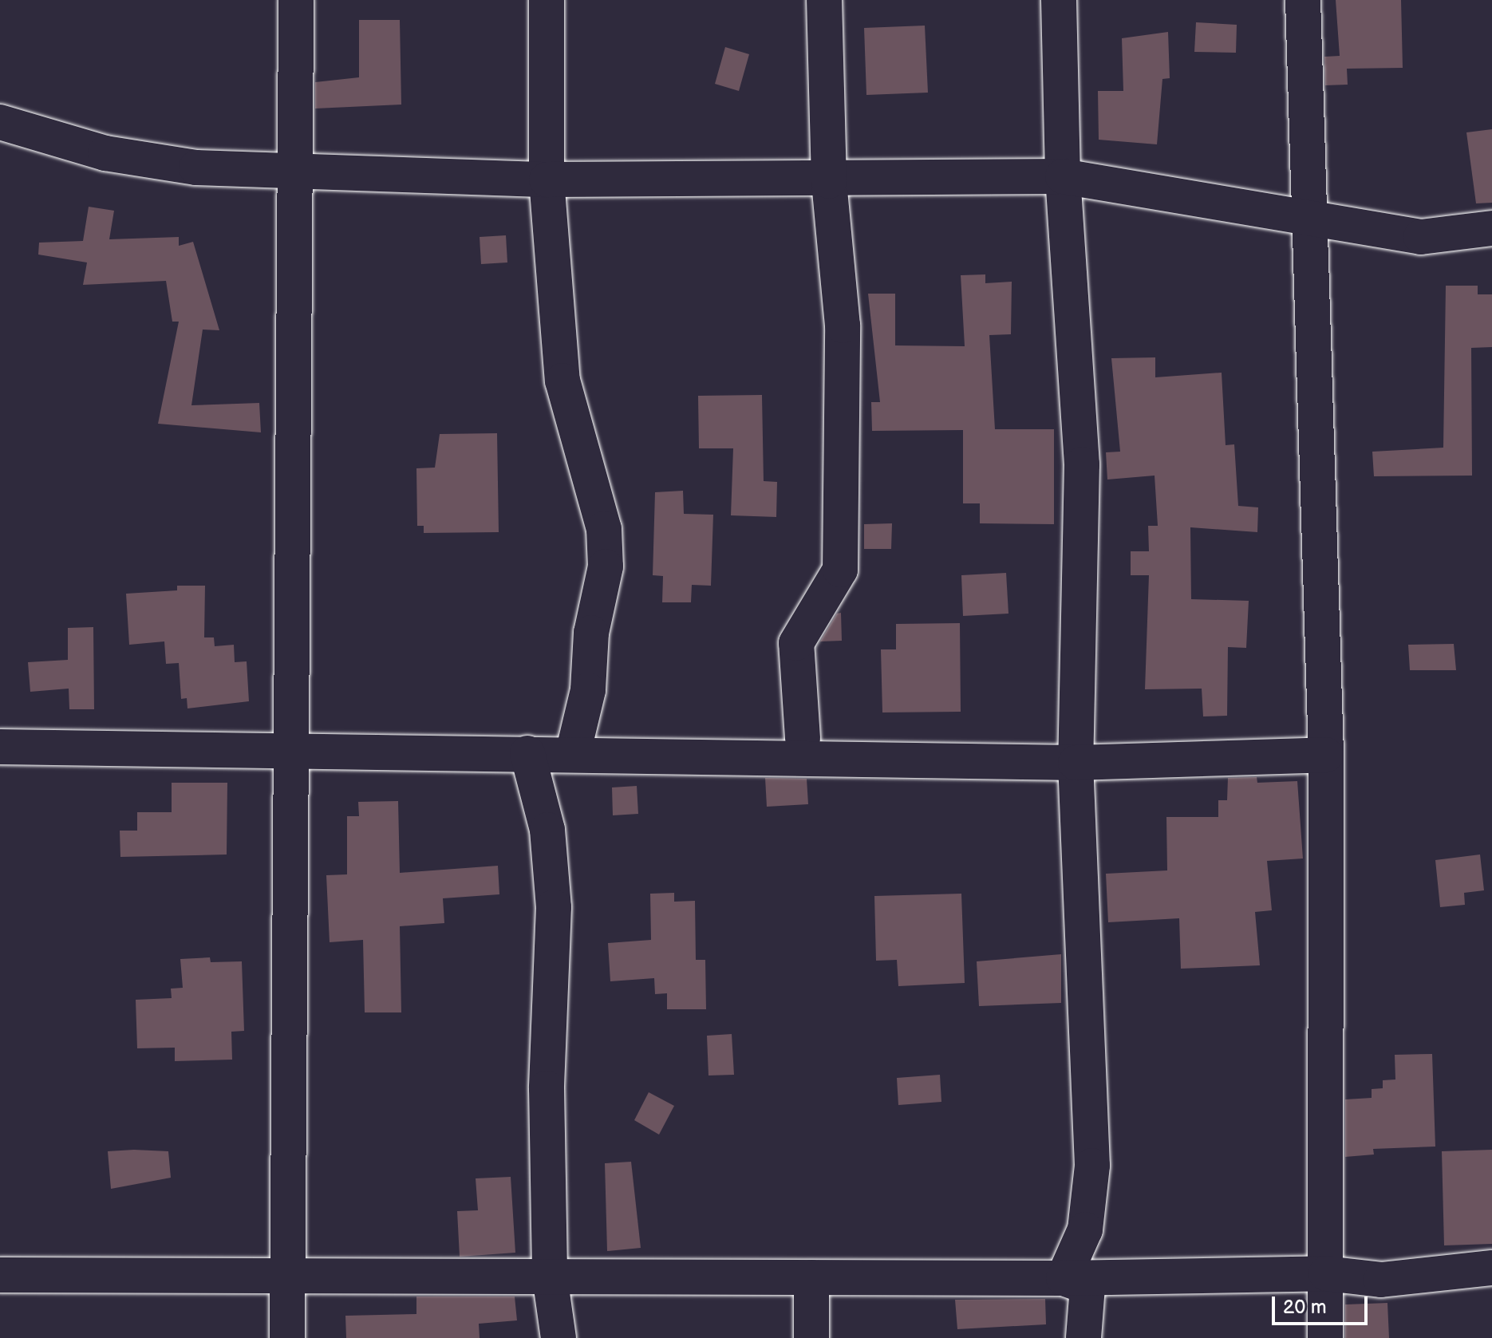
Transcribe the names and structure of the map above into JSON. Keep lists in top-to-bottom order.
{
  "scale_bar": "20 m"
}
